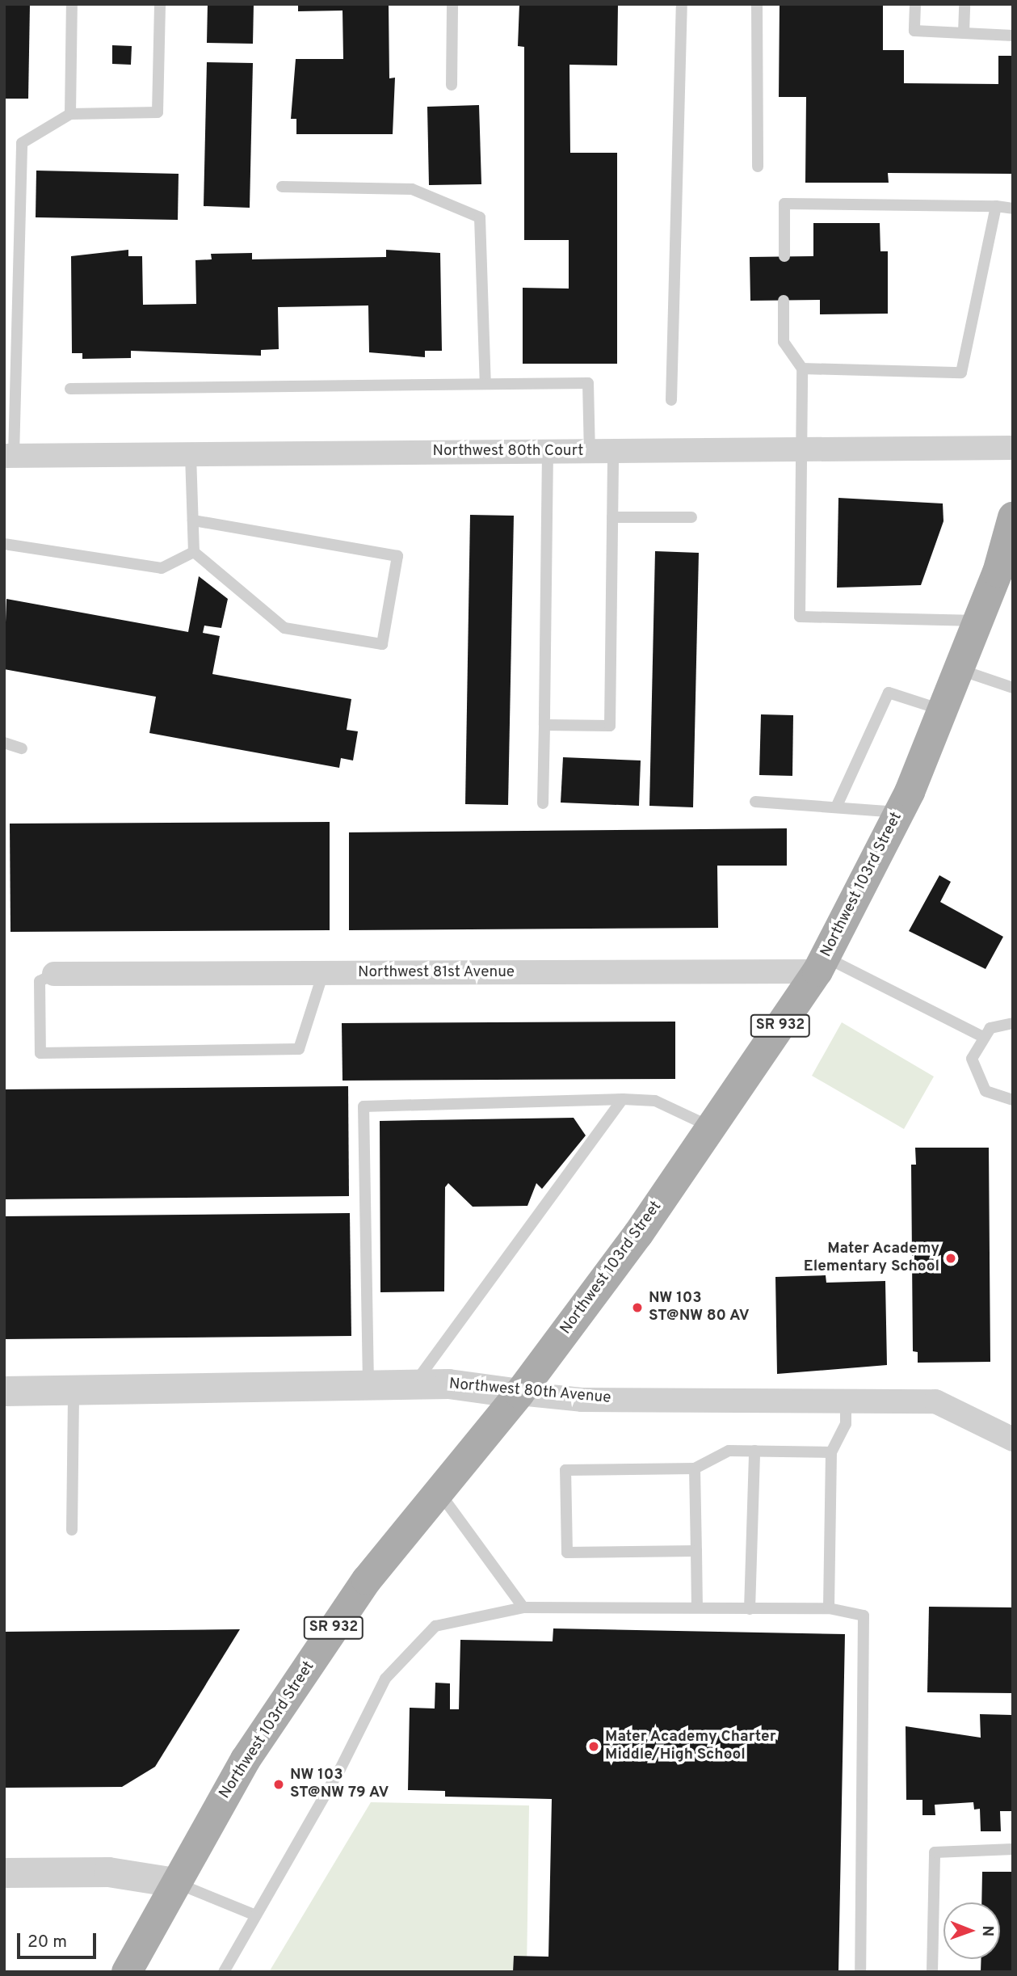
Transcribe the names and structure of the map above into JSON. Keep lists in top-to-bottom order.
{
  "streets": {
    "main road": ["Northwest 103rd Street", "SR 932"],
    "street": ["Northwest 80th Court", "Northwest 81st Avenue", "Northwest 80th Avenue"]
  },
  "crossings": [
    ["Northwest 103rd Street", "Northwest 81st Avenue"],
    ["Northwest 103rd Street", "Northwest 80th Avenue"]
  ],
  "places": [
    "Mater Academy Elementary School",
    "NW 103 ST@NW 80 AV",
    "Mater Academy Charter Middle/High School",
    "NW 103 ST@NW 79 AV"
  ],
  "scale_bar": "20 m",
  "north": "right"
}
